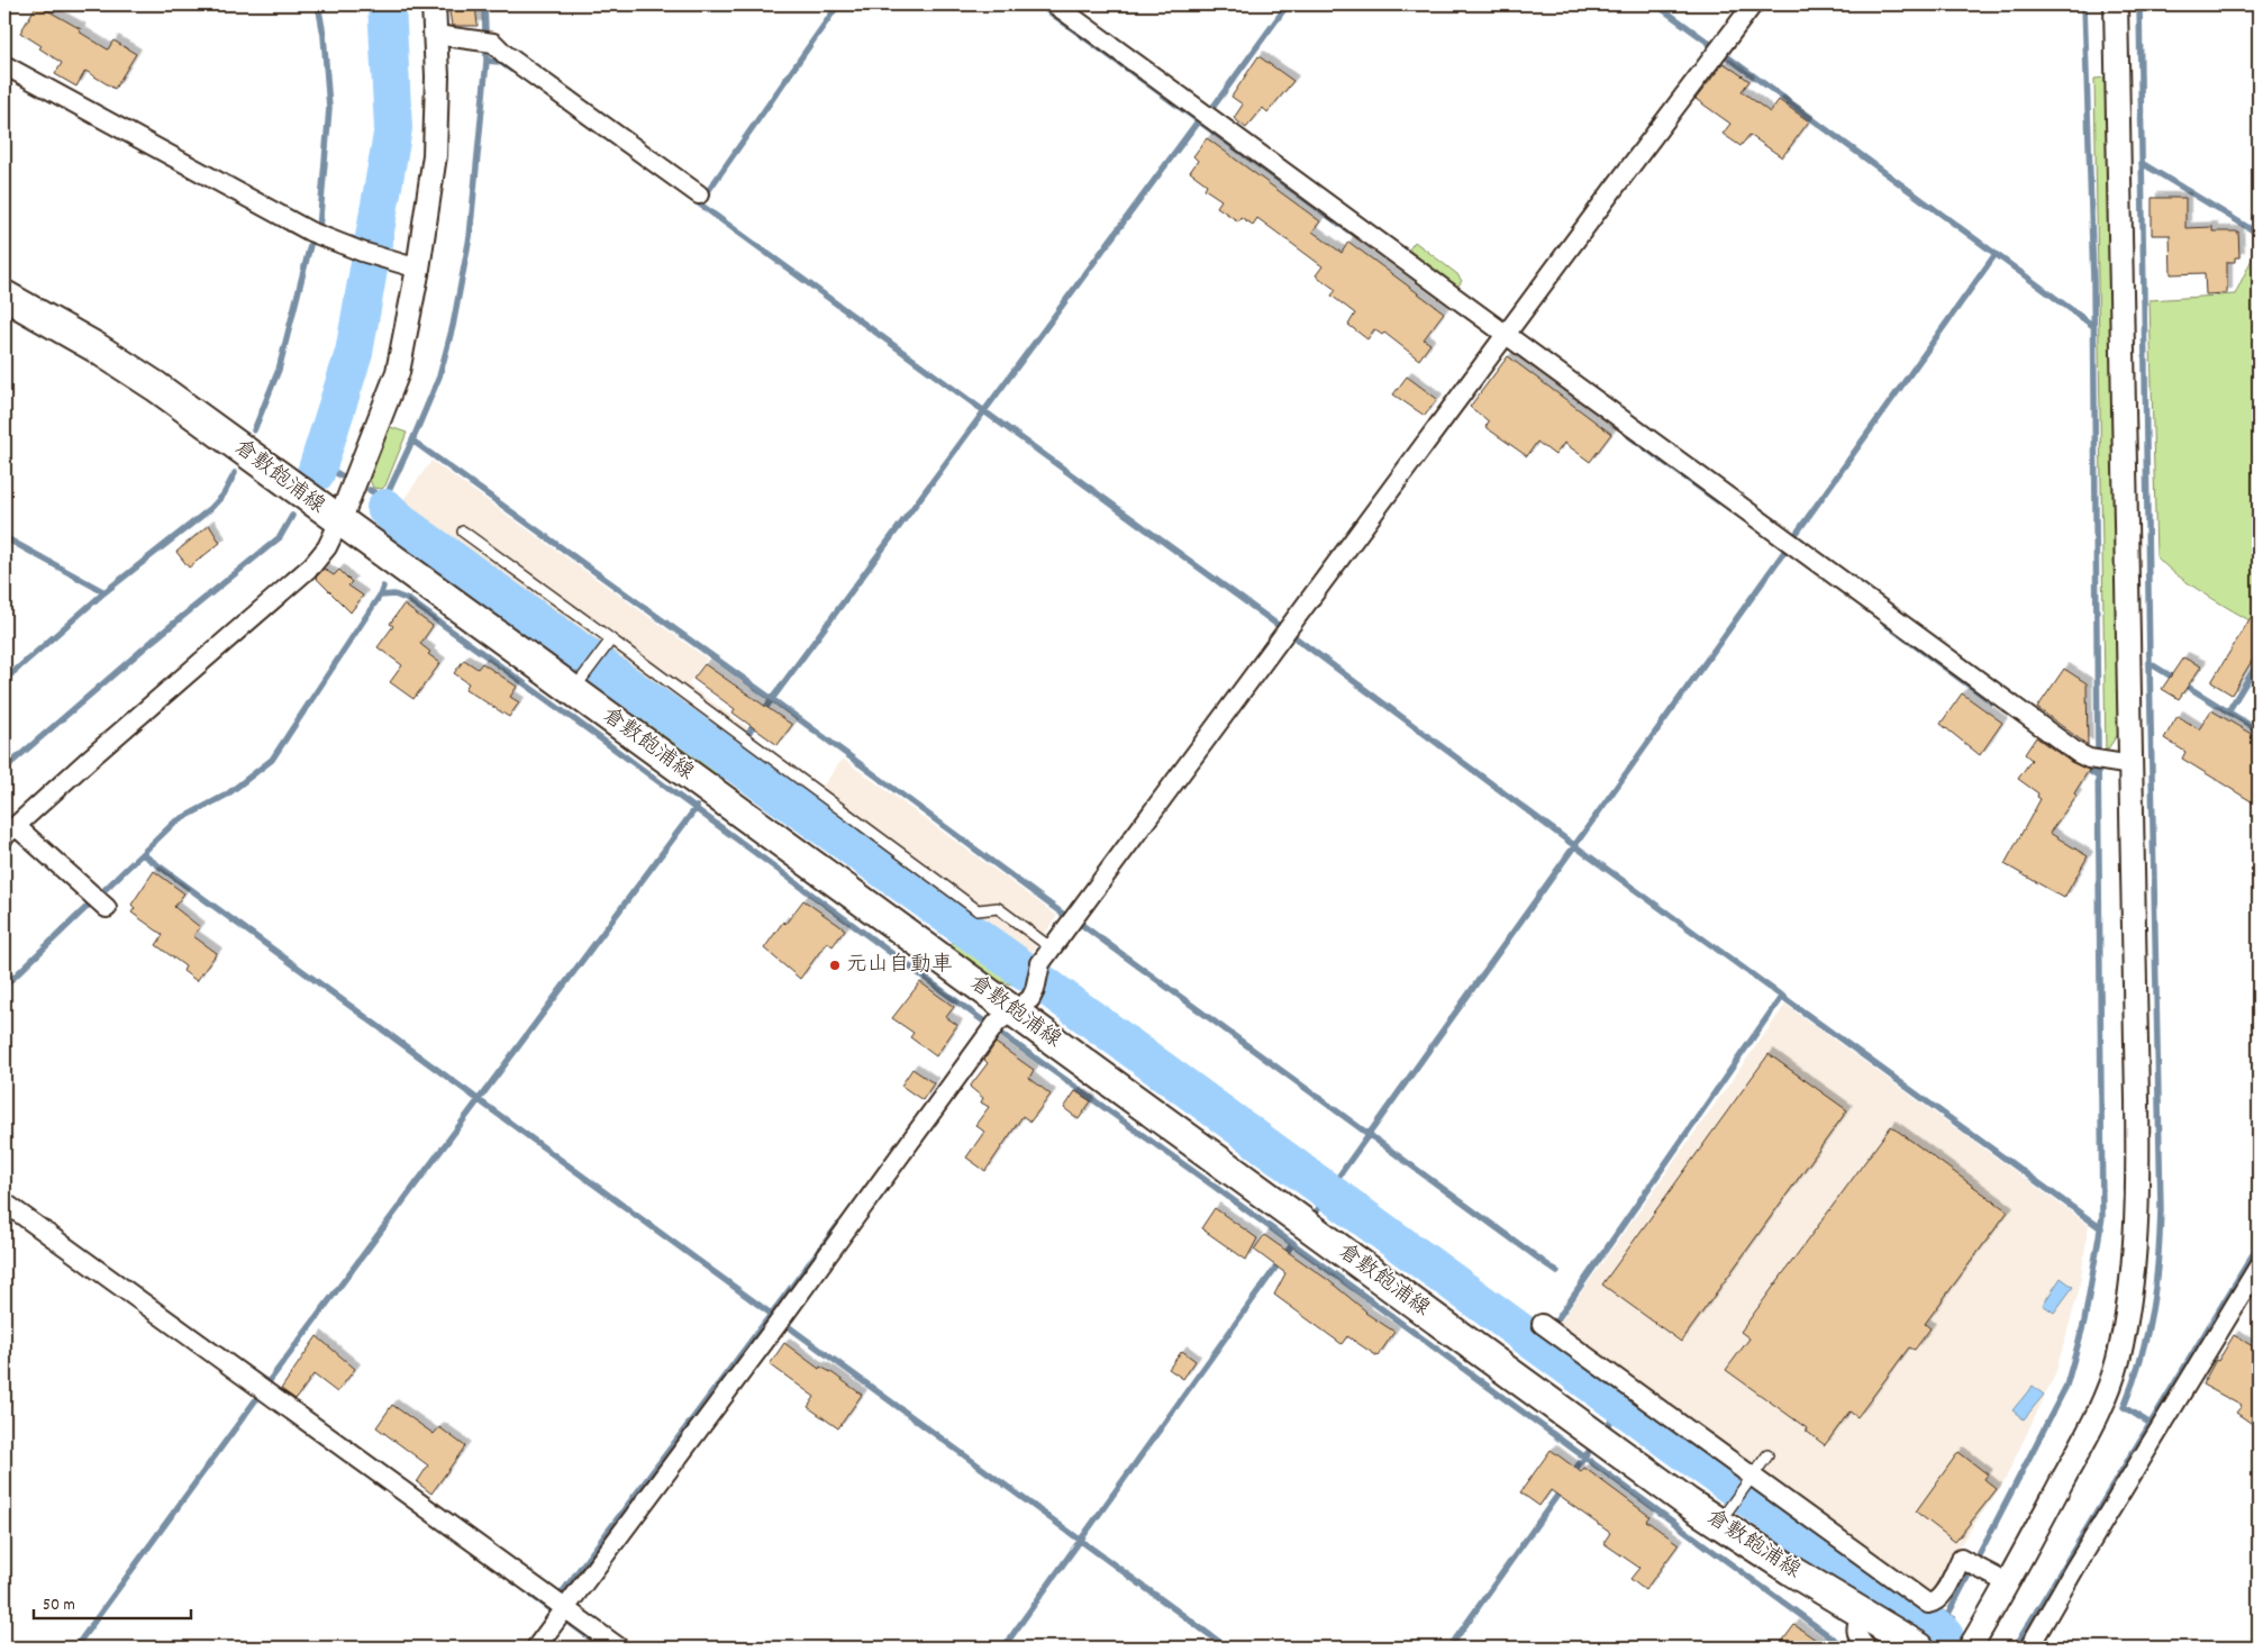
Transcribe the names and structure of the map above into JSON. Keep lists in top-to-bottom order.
{
  "streets": {
    "main road": ["倉敷飽浦線"]
  },
  "places": ["元山自動車"],
  "scale_bar": "50 m"
}
